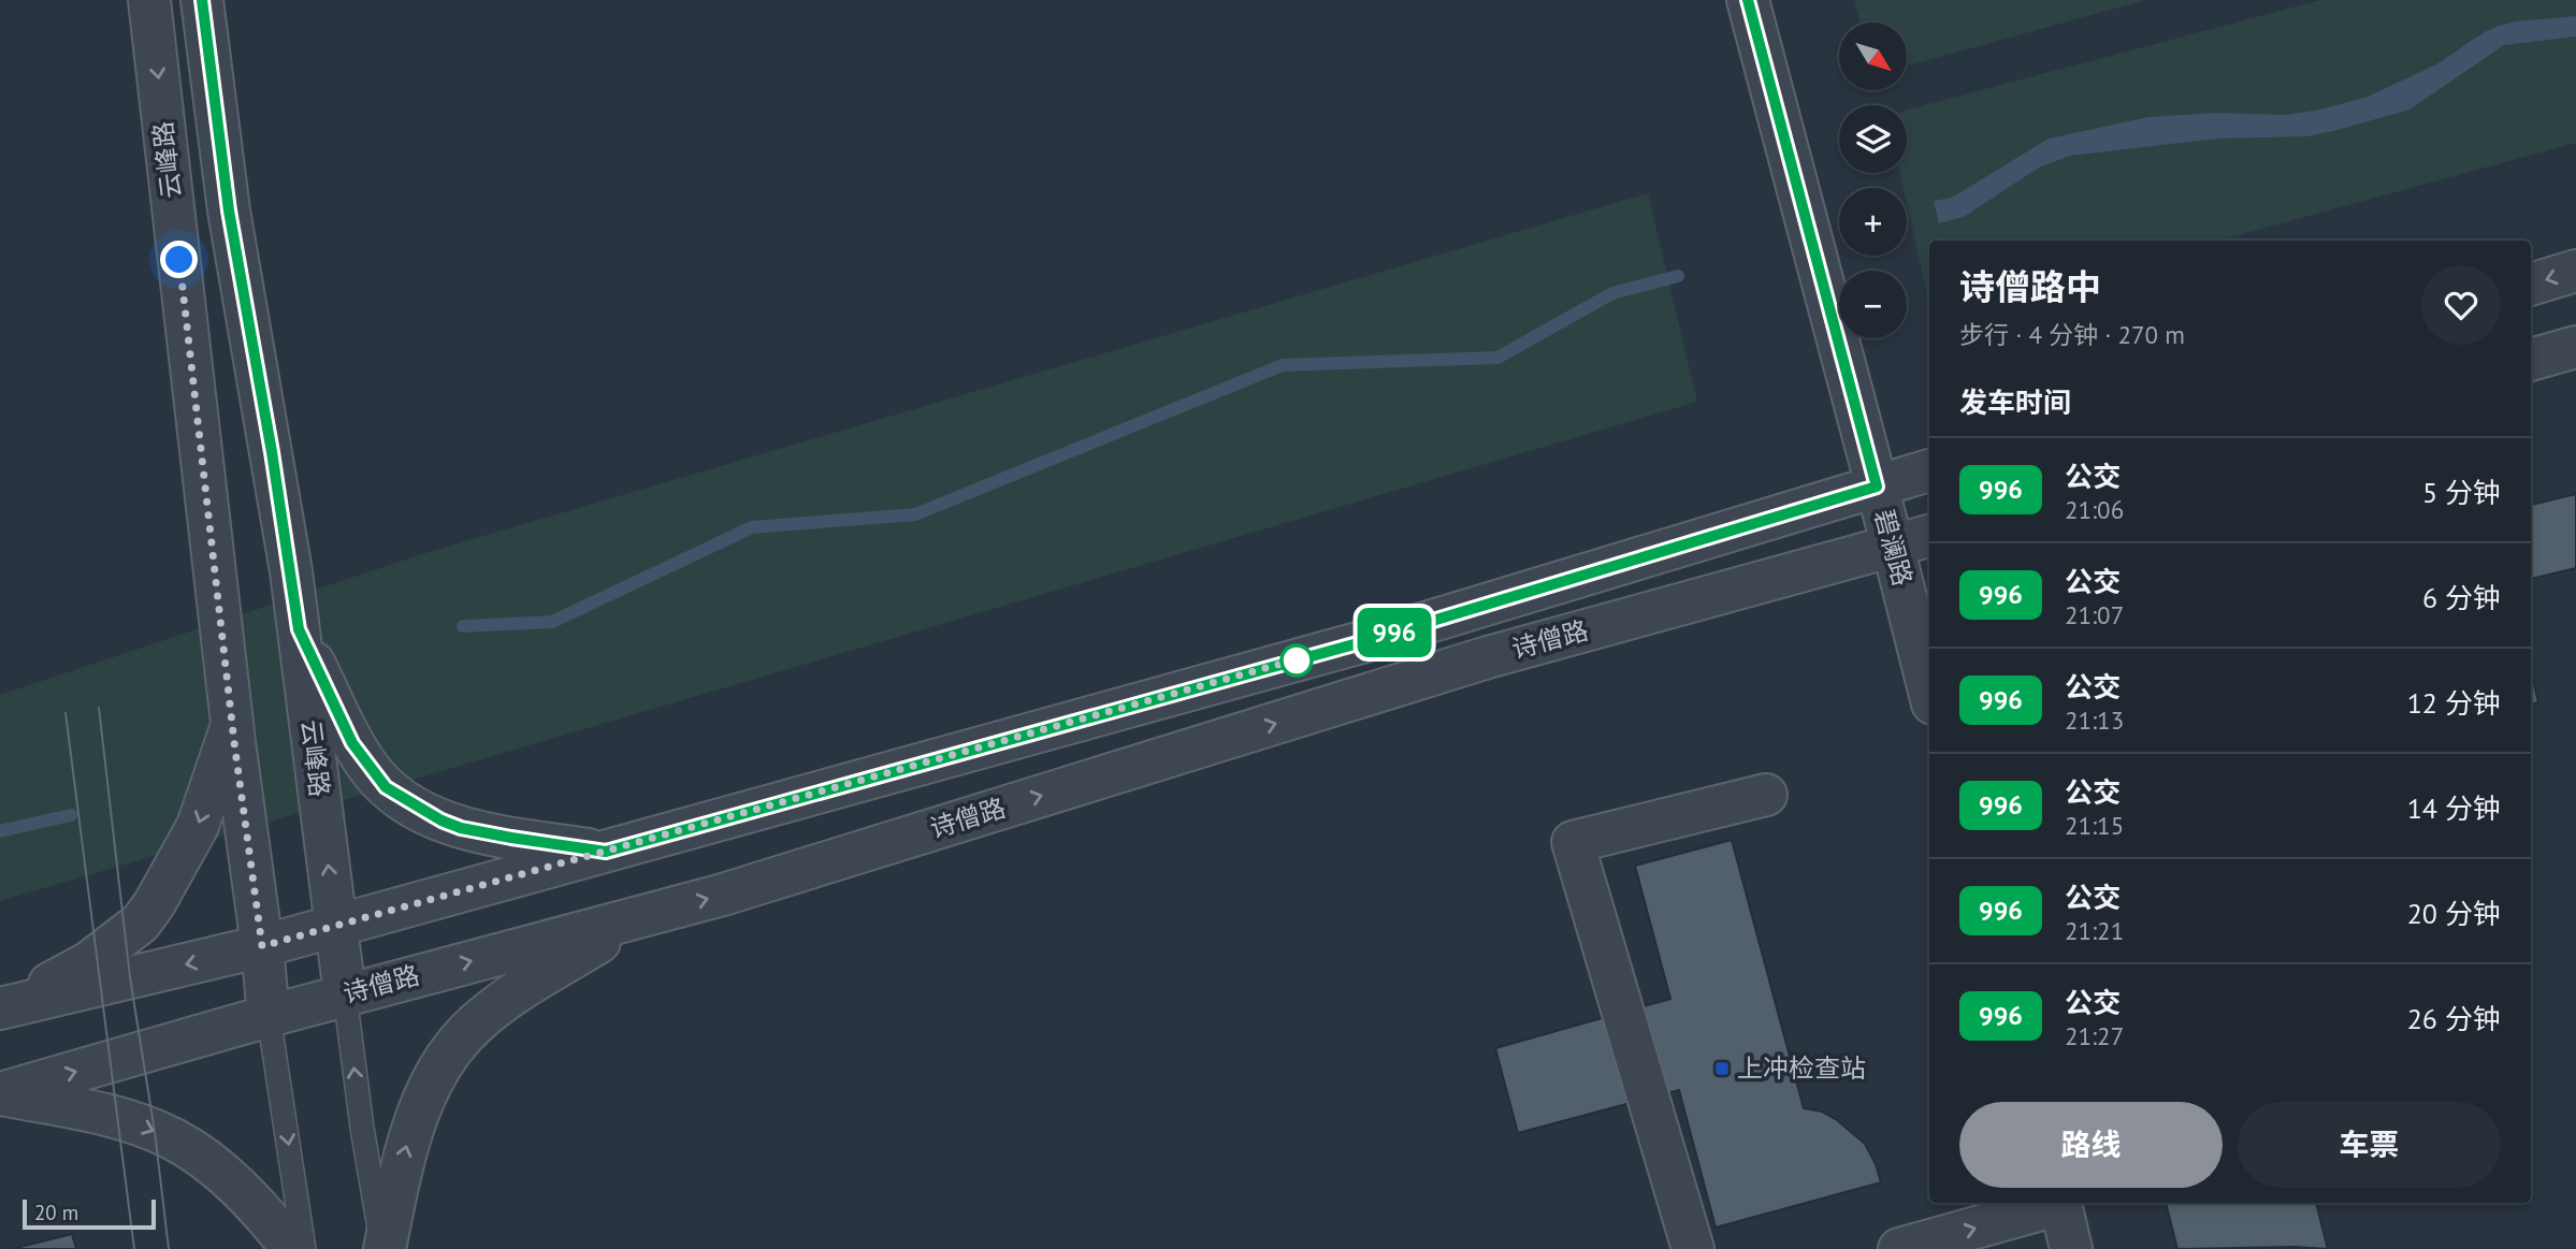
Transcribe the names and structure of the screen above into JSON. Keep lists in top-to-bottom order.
{
  "streets": {
    "street": ["云峰路", "碧澜路", "诗僧路"]
  },
  "crossings": [
    ["云峰路", "诗僧路"],
    ["碧澜路", "诗僧路"]
  ],
  "places": {
    "transit": ["上冲检查站"]
  },
  "lines": ["bus line 996"],
  "scale_bar": "20 m",
  "north": "bottom right",
  "page": {
    "on_map": "996",
    "map_buttons": ["+", "−"],
    "heading": [
      ["诗僧路中", "步行 · 4 分钟 · 270 m"],
      "发车时间"
    ],
    "list": [
      {
        "mark": "996",
        "name": "公交",
        "note": "21:06",
        "value": "5 分钟"
      },
      {
        "mark": "996",
        "name": "公交",
        "note": "21:07",
        "value": "6 分钟"
      },
      {
        "mark": "996",
        "name": "公交",
        "note": "21:13",
        "value": "12 分钟"
      },
      {
        "mark": "996",
        "name": "公交",
        "note": "21:15",
        "value": "14 分钟"
      },
      {
        "mark": "996",
        "name": "公交",
        "note": "21:21",
        "value": "20 分钟"
      },
      {
        "mark": "996",
        "name": "公交",
        "note": "21:27",
        "value": "26 分钟"
      }
    ],
    "buttons": ["路线", "车票"],
    "scale": "20 m"
  }
}
